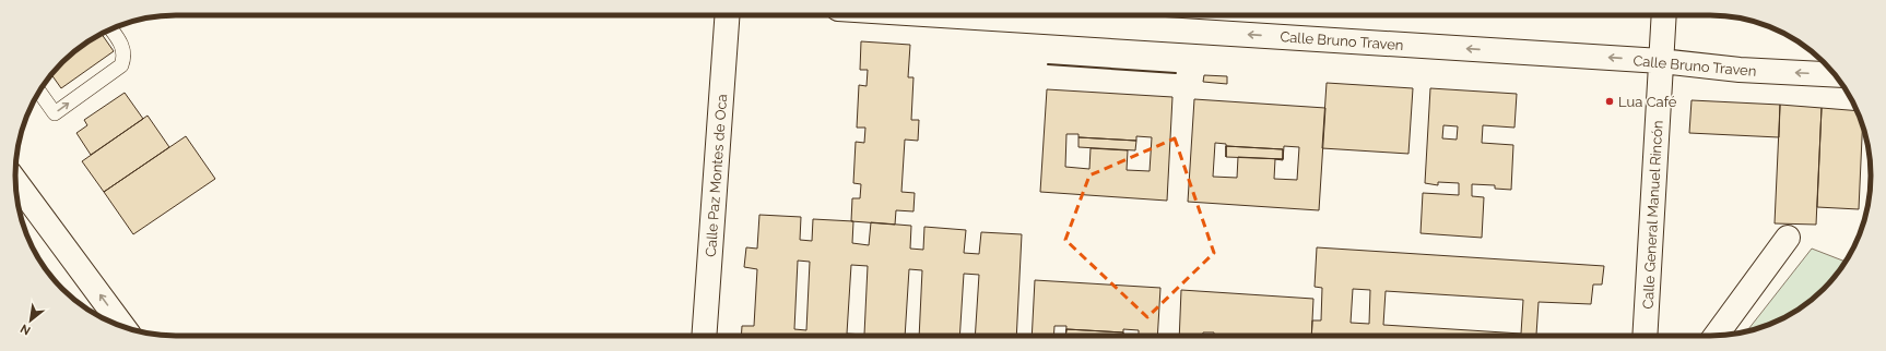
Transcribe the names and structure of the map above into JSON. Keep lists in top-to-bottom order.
{
  "streets": {
    "street": ["Calle Bruno Traven", "Calle Paz Montes de Oca", "Calle General Manuel Rincón"]
  },
  "crossings": [
    ["Calle Bruno Traven", "Calle General Manuel Rincón"]
  ],
  "one_way": ["Calle Bruno Traven"],
  "places": ["Lua Café"],
  "north": "bottom left"
}
